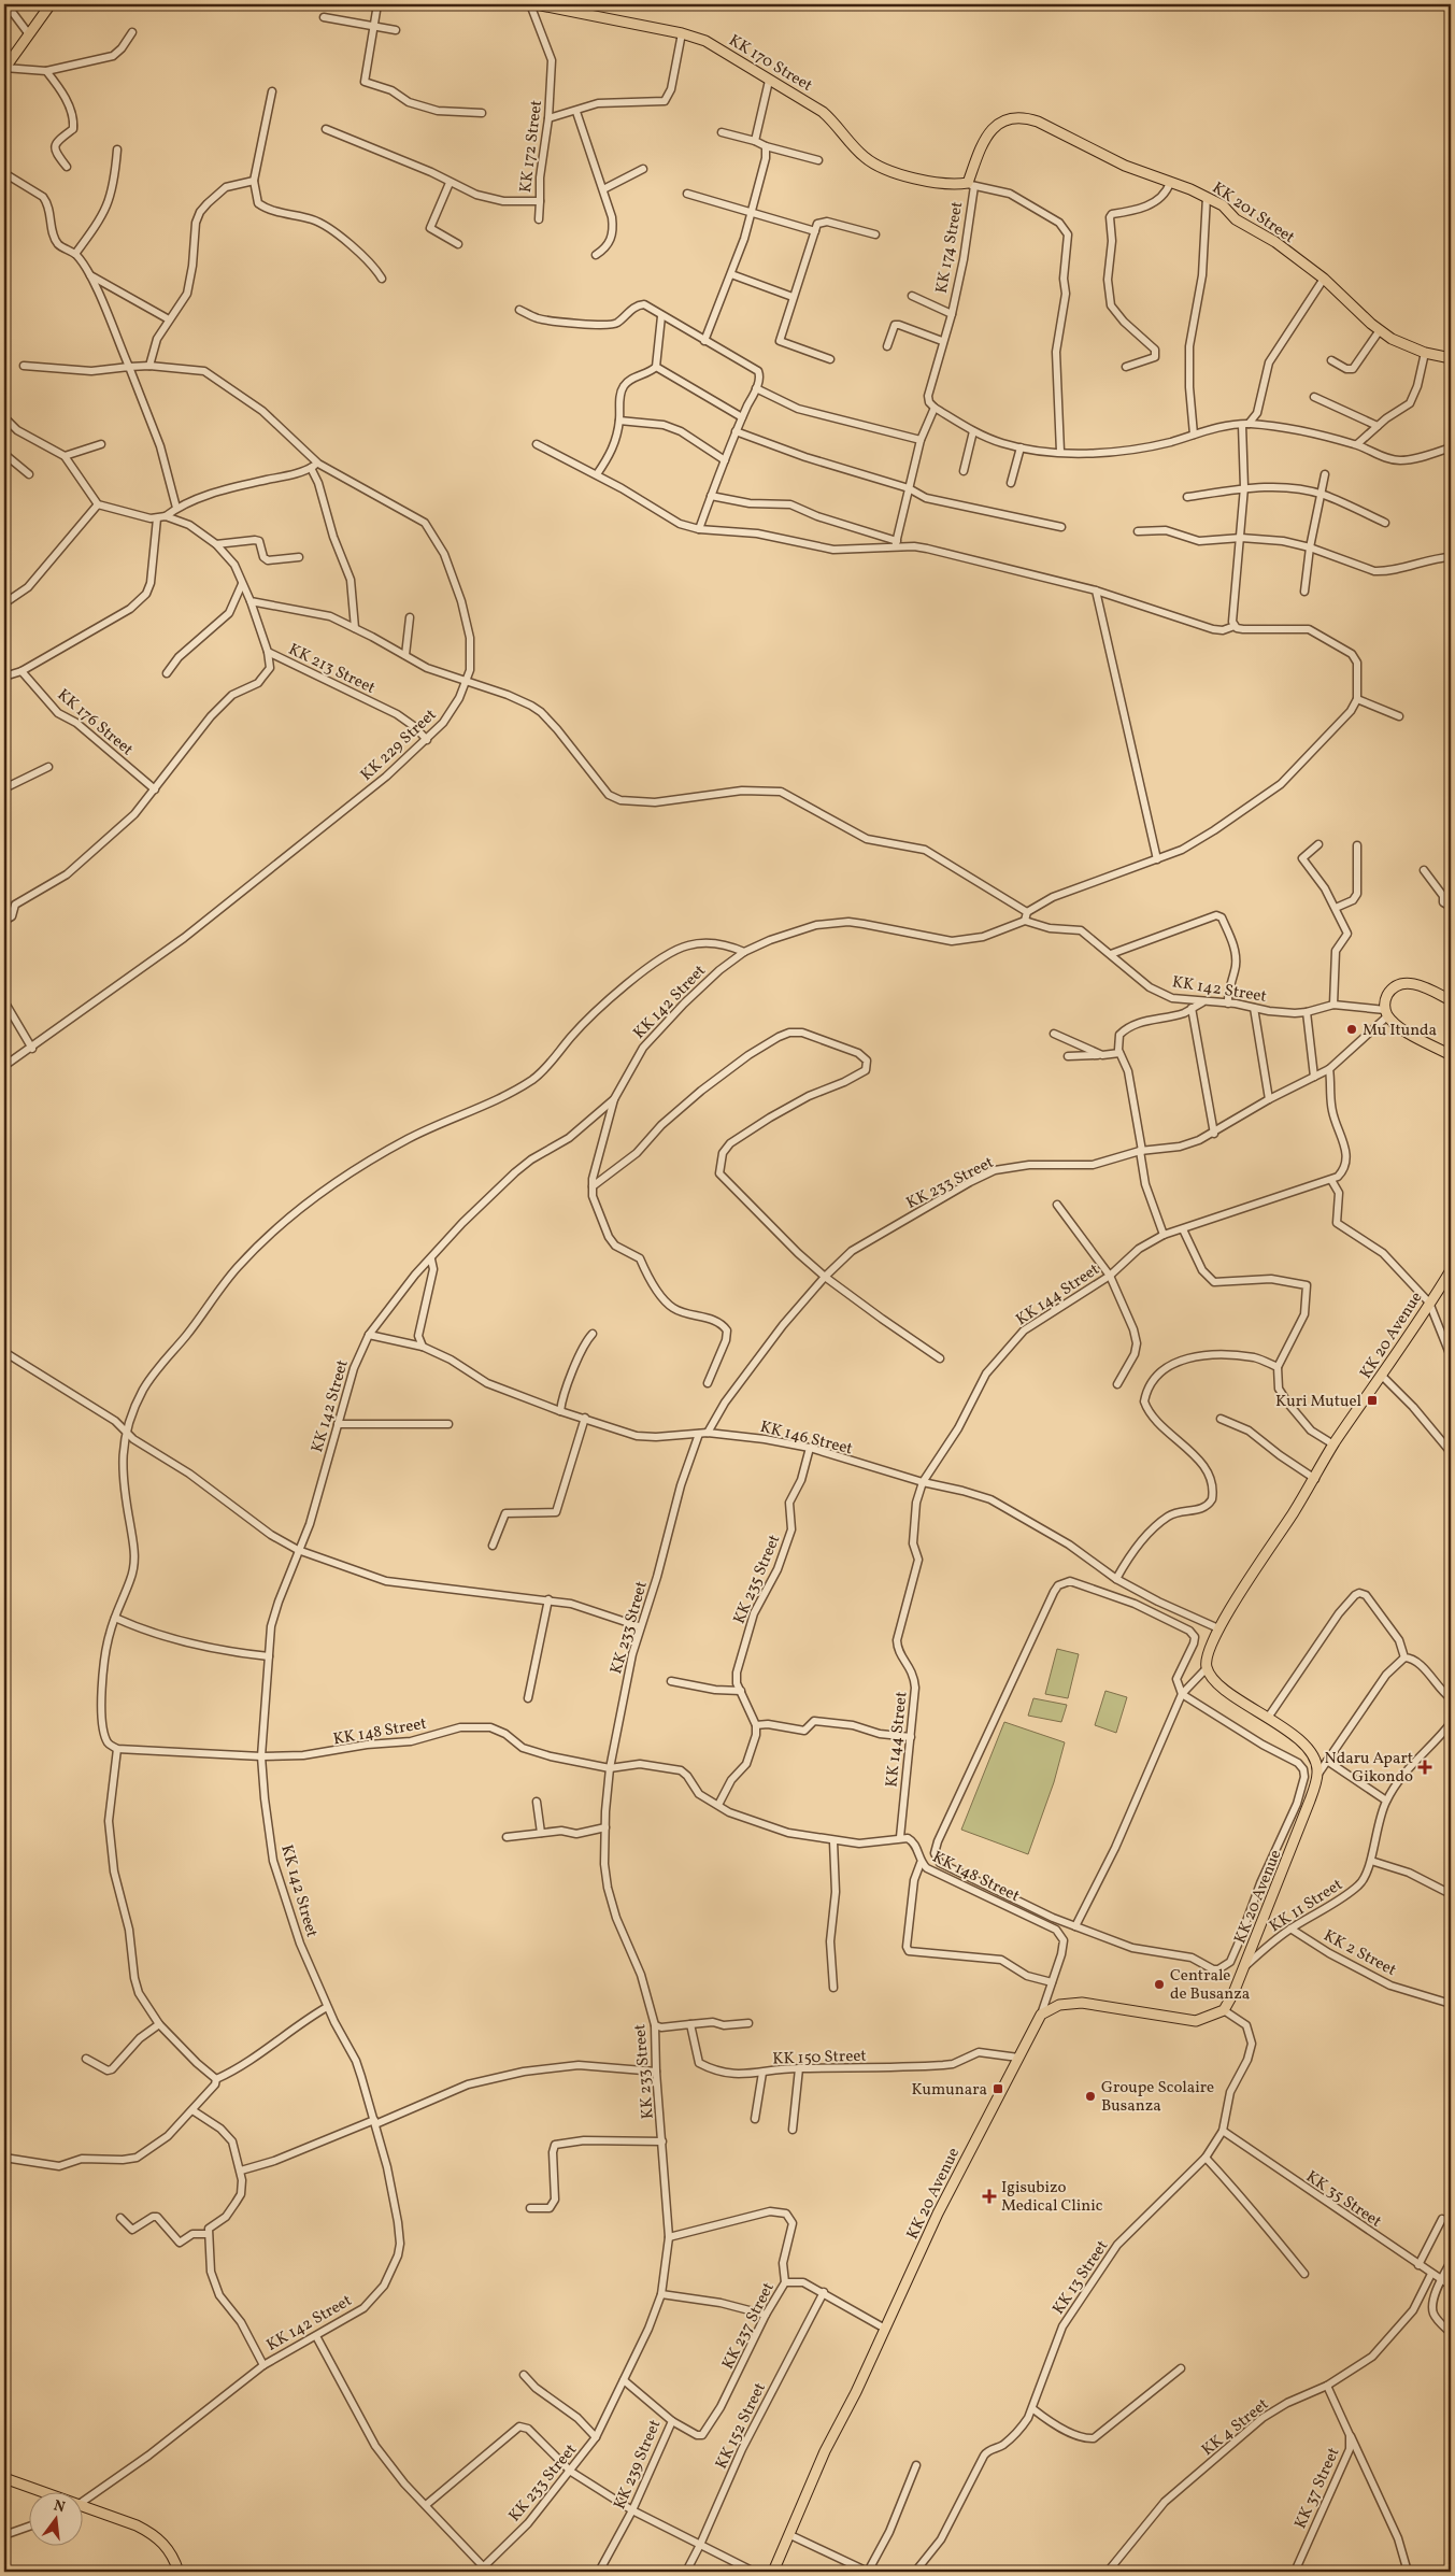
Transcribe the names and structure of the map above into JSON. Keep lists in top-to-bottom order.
{
  "streets": {
    "main road": [
      "KK 170 Street",
      "KK 201 Street",
      "KK 174 Street",
      "KK 20 Avenue"
    ],
    "street": [
      "KK 172 Street",
      "KK 213 Street",
      "KK 176 Street",
      "KK 229 Street",
      "KK 142 Street",
      "KK 233 Street",
      "KK 144 Street",
      "KK 146 Street",
      "KK 235 Street",
      "KK 148 Street",
      "KK 11 Street",
      "KK 2 Street",
      "KK 150 Street",
      "KK 35 Street",
      "KK 13 Street",
      "KK 237 Street",
      "KK 152 Street",
      "KK 4 Street",
      "KK 239 Street",
      "KK 37 Street"
    ]
  },
  "crossings": [
    ["KK 170 Street", "KK 174 Street"],
    ["KK 201 Street", "KK 174 Street"],
    ["KK 213 Street", "KK 229 Street"],
    ["KK 142 Street", "KK 233 Street"],
    ["KK 142 Street", "KK 146 Street"],
    ["KK 142 Street", "KK 148 Street"],
    ["KK 233 Street", "KK 146 Street"],
    ["KK 233 Street", "KK 148 Street"],
    ["KK 233 Street", "KK 237 Street"],
    ["KK 233 Street", "KK 239 Street"],
    ["KK 144 Street", "KK 146 Street"],
    ["KK 144 Street", "KK 148 Street"],
    ["KK 20 Avenue", "KK 146 Street"],
    ["KK 20 Avenue", "KK 148 Street"],
    ["KK 20 Avenue", "KK 11 Street"],
    ["KK 20 Avenue", "KK 150 Street"],
    ["KK 20 Avenue", "KK 13 Street"],
    ["KK 146 Street", "KK 235 Street"],
    ["KK 11 Street", "KK 2 Street"],
    ["KK 35 Street", "KK 13 Street"],
    ["KK 35 Street", "KK 4 Street"],
    ["KK 237 Street", "KK 239 Street"],
    ["KK 4 Street", "KK 37 Street"]
  ],
  "places": {
    "other": ["Mu Itunda", "Centrale de Busanza", "Groupe Scolaire Busanza"],
    "transit": ["Kuri Mutuel", "Kumunara"],
    "health": ["Ndaru Apart Gikondo", "Igisubizo Medical Clinic"]
  },
  "north": "top"
}
